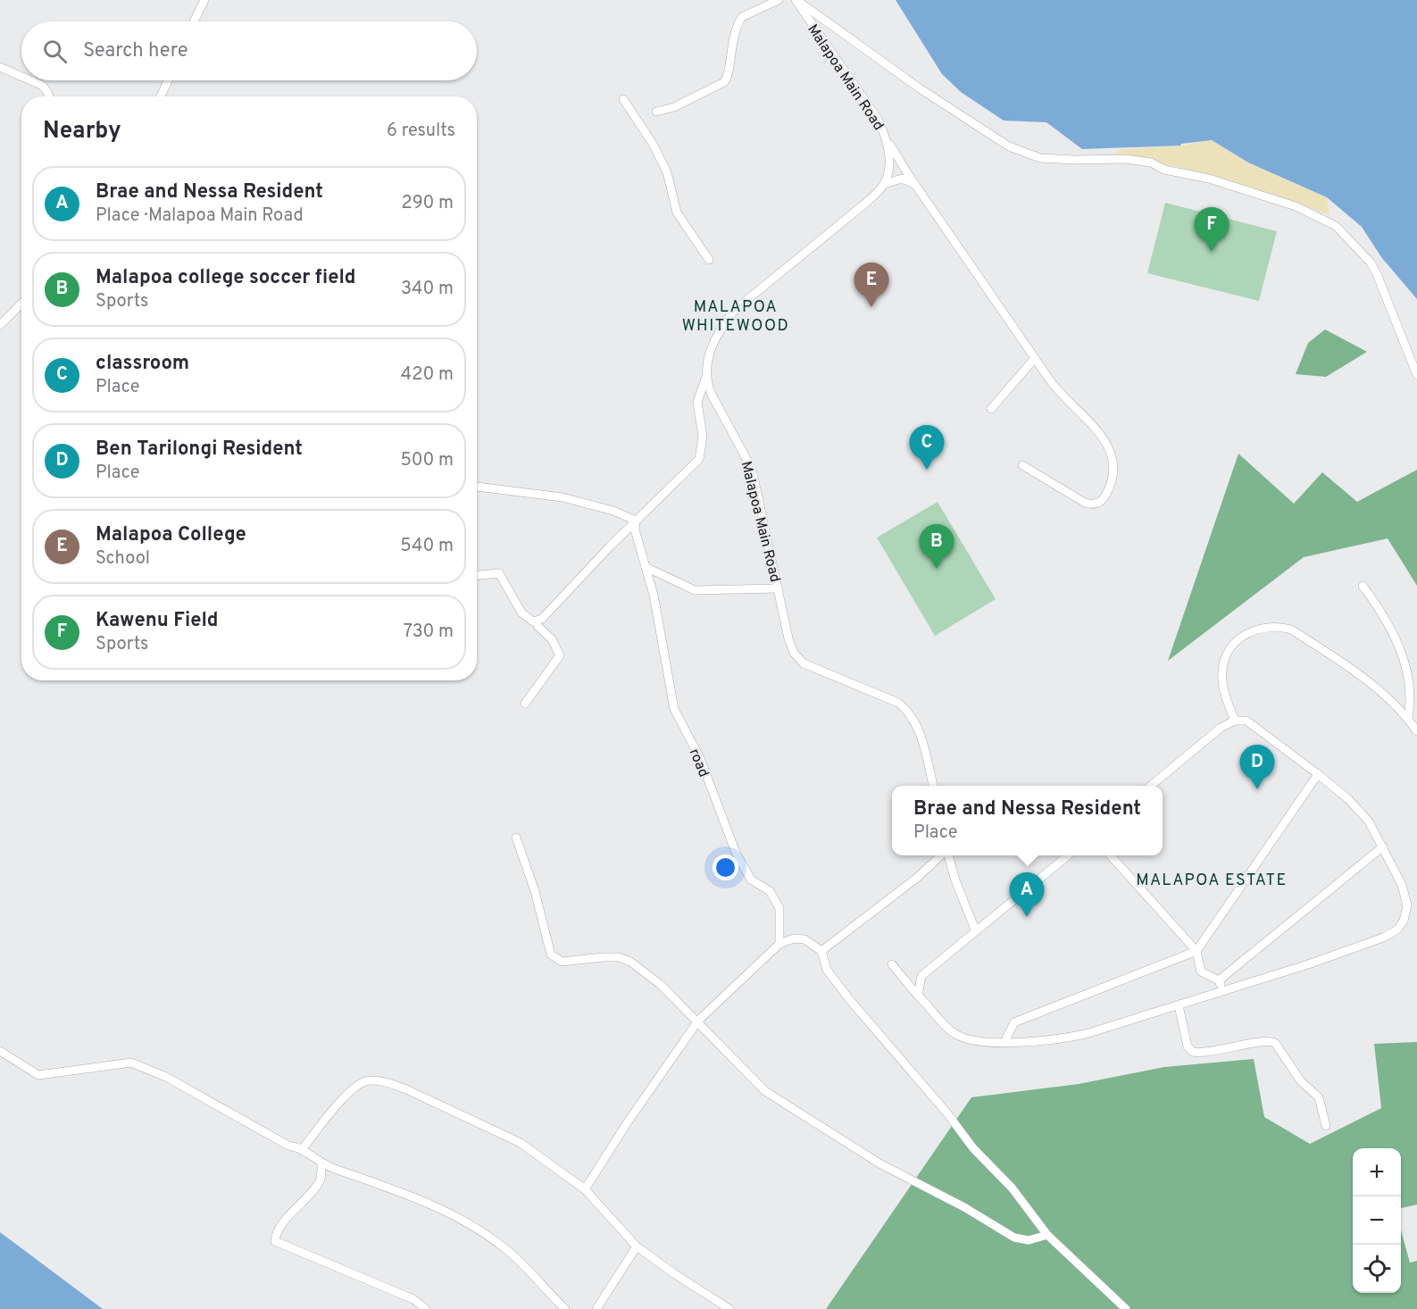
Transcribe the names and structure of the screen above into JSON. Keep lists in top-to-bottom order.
{
  "streets": {
    "street": ["Malapoa Main Road", "road"]
  },
  "districts": ["MALAPOA WHITEWOOD", "MALAPOA ESTATE"],
  "page": {
    "search": "Search here",
    "heading": ["Nearby", "6 results"],
    "list": [
      {
        "mark": "A",
        "name": "Brae and Nessa Resident",
        "note": "Place · Malapoa Main Road",
        "value": "290 m"
      },
      {
        "mark": "B",
        "name": "Malapoa college soccer field",
        "note": "Sports",
        "value": "340 m"
      },
      {
        "mark": "C",
        "name": "classroom",
        "note": "Place",
        "value": "420 m"
      },
      {
        "mark": "D",
        "name": "Ben Tarilongi Resident",
        "note": "Place",
        "value": "500 m"
      },
      {
        "mark": "E",
        "name": "Malapoa College",
        "note": "School",
        "value": "540 m"
      },
      {
        "mark": "F",
        "name": "Kawenu Field",
        "note": "Sports",
        "value": "730 m"
      }
    ],
    "pins": [
      "F",
      "E",
      "C",
      "B",
      "D",
      "A"
    ],
    "popup": ["Brae and Nessa Resident", "Place"],
    "map_buttons": ["+", "−"]
  }
}
